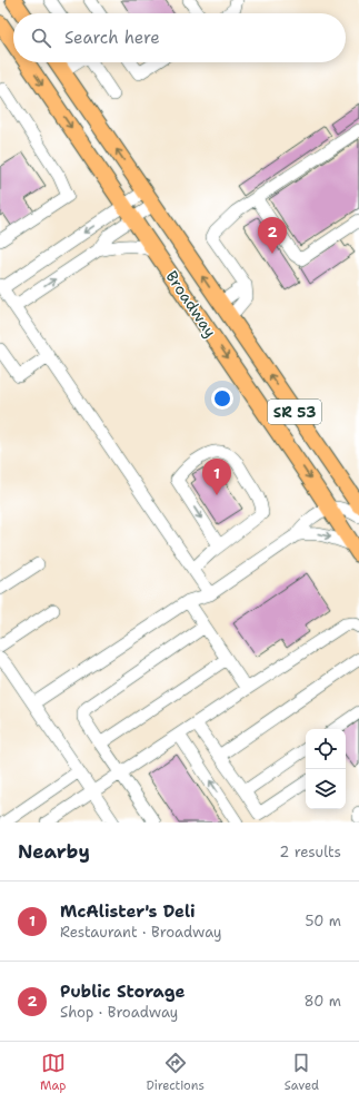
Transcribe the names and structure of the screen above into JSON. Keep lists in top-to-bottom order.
{
  "streets": {
    "main road": ["Broadway", "SR 53"]
  },
  "page": {
    "search": "Search here",
    "pins": ["2", "1"],
    "heading": ["Nearby", "2 results"],
    "list": [
      {
        "mark": "1",
        "name": "McAlister's Deli",
        "note": "Restaurant · Broadway",
        "value": "50 m"
      },
      {
        "mark": "2",
        "name": "Public Storage",
        "note": "Shop · Broadway",
        "value": "80 m"
      }
    ],
    "nav": ["Map", "Directions", "Saved"]
  }
}
